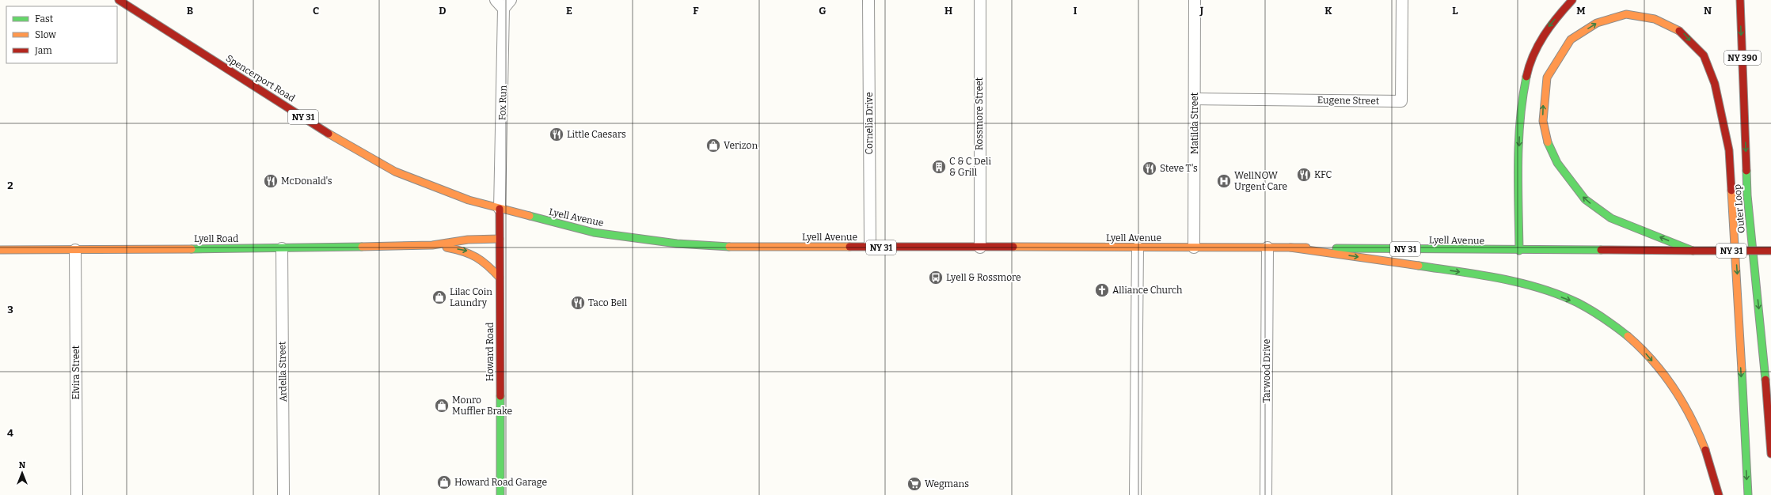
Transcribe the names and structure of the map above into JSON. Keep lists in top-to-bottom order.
{
  "streets": {
    "main road": [
      "NY 390",
      "Spencerport Road",
      "NY 31",
      "Outer Loop",
      "Lyell Avenue",
      "Lyell Road",
      "Howard Road"
    ],
    "street": [
      "Eugene Street",
      "Fox Run",
      "Rossmore Street",
      "Cornelia Drive",
      "Matilda Street",
      "Tarwood Drive",
      "Ardella Street",
      "Elvira Street"
    ]
  },
  "crossings": [
    ["Spencerport Road", "Fox Run"],
    ["Spencerport Road", "Lyell Avenue"],
    ["Spencerport Road", "Howard Road"],
    ["Eugene Street", "Matilda Street"],
    ["Fox Run", "Lyell Avenue"],
    ["Fox Run", "Howard Road"],
    ["Rossmore Street", "Lyell Avenue"],
    ["Cornelia Drive", "Lyell Avenue"],
    ["Matilda Street", "Lyell Avenue"],
    ["Lyell Avenue", "Howard Road"],
    ["Lyell Avenue", "Tarwood Drive"],
    ["Lyell Road", "Howard Road"],
    ["Lyell Road", "Ardella Street"],
    ["Lyell Road", "Elvira Street"]
  ],
  "places": {
    "restaurant": [
      "Little Caesars",
      "Steve T's",
      "KFC",
      "McDonald's",
      "Taco Bell"
    ],
    "shop": [
      "Verizon",
      "Lilac Coin Laundry",
      "Monro Muffler Brake",
      "Howard Road Garage"
    ],
    "building": ["C & C Deli & Grill"],
    "hospital": ["WellNOW Urgent Care"],
    "bus stop": ["Lyell & Rossmore"],
    "church": ["Alliance Church"],
    "supermarket": ["Wegmans"]
  },
  "legend": ["Fast", "Slow", "Jam"],
  "north": "top",
  "grid": {
    "columns": [
      "B",
      "C",
      "D",
      "E",
      "F",
      "G",
      "H",
      "I",
      "J",
      "K",
      "L",
      "M",
      "N"
    ],
    "rows": ["2", "3", "4"]
  }
}
